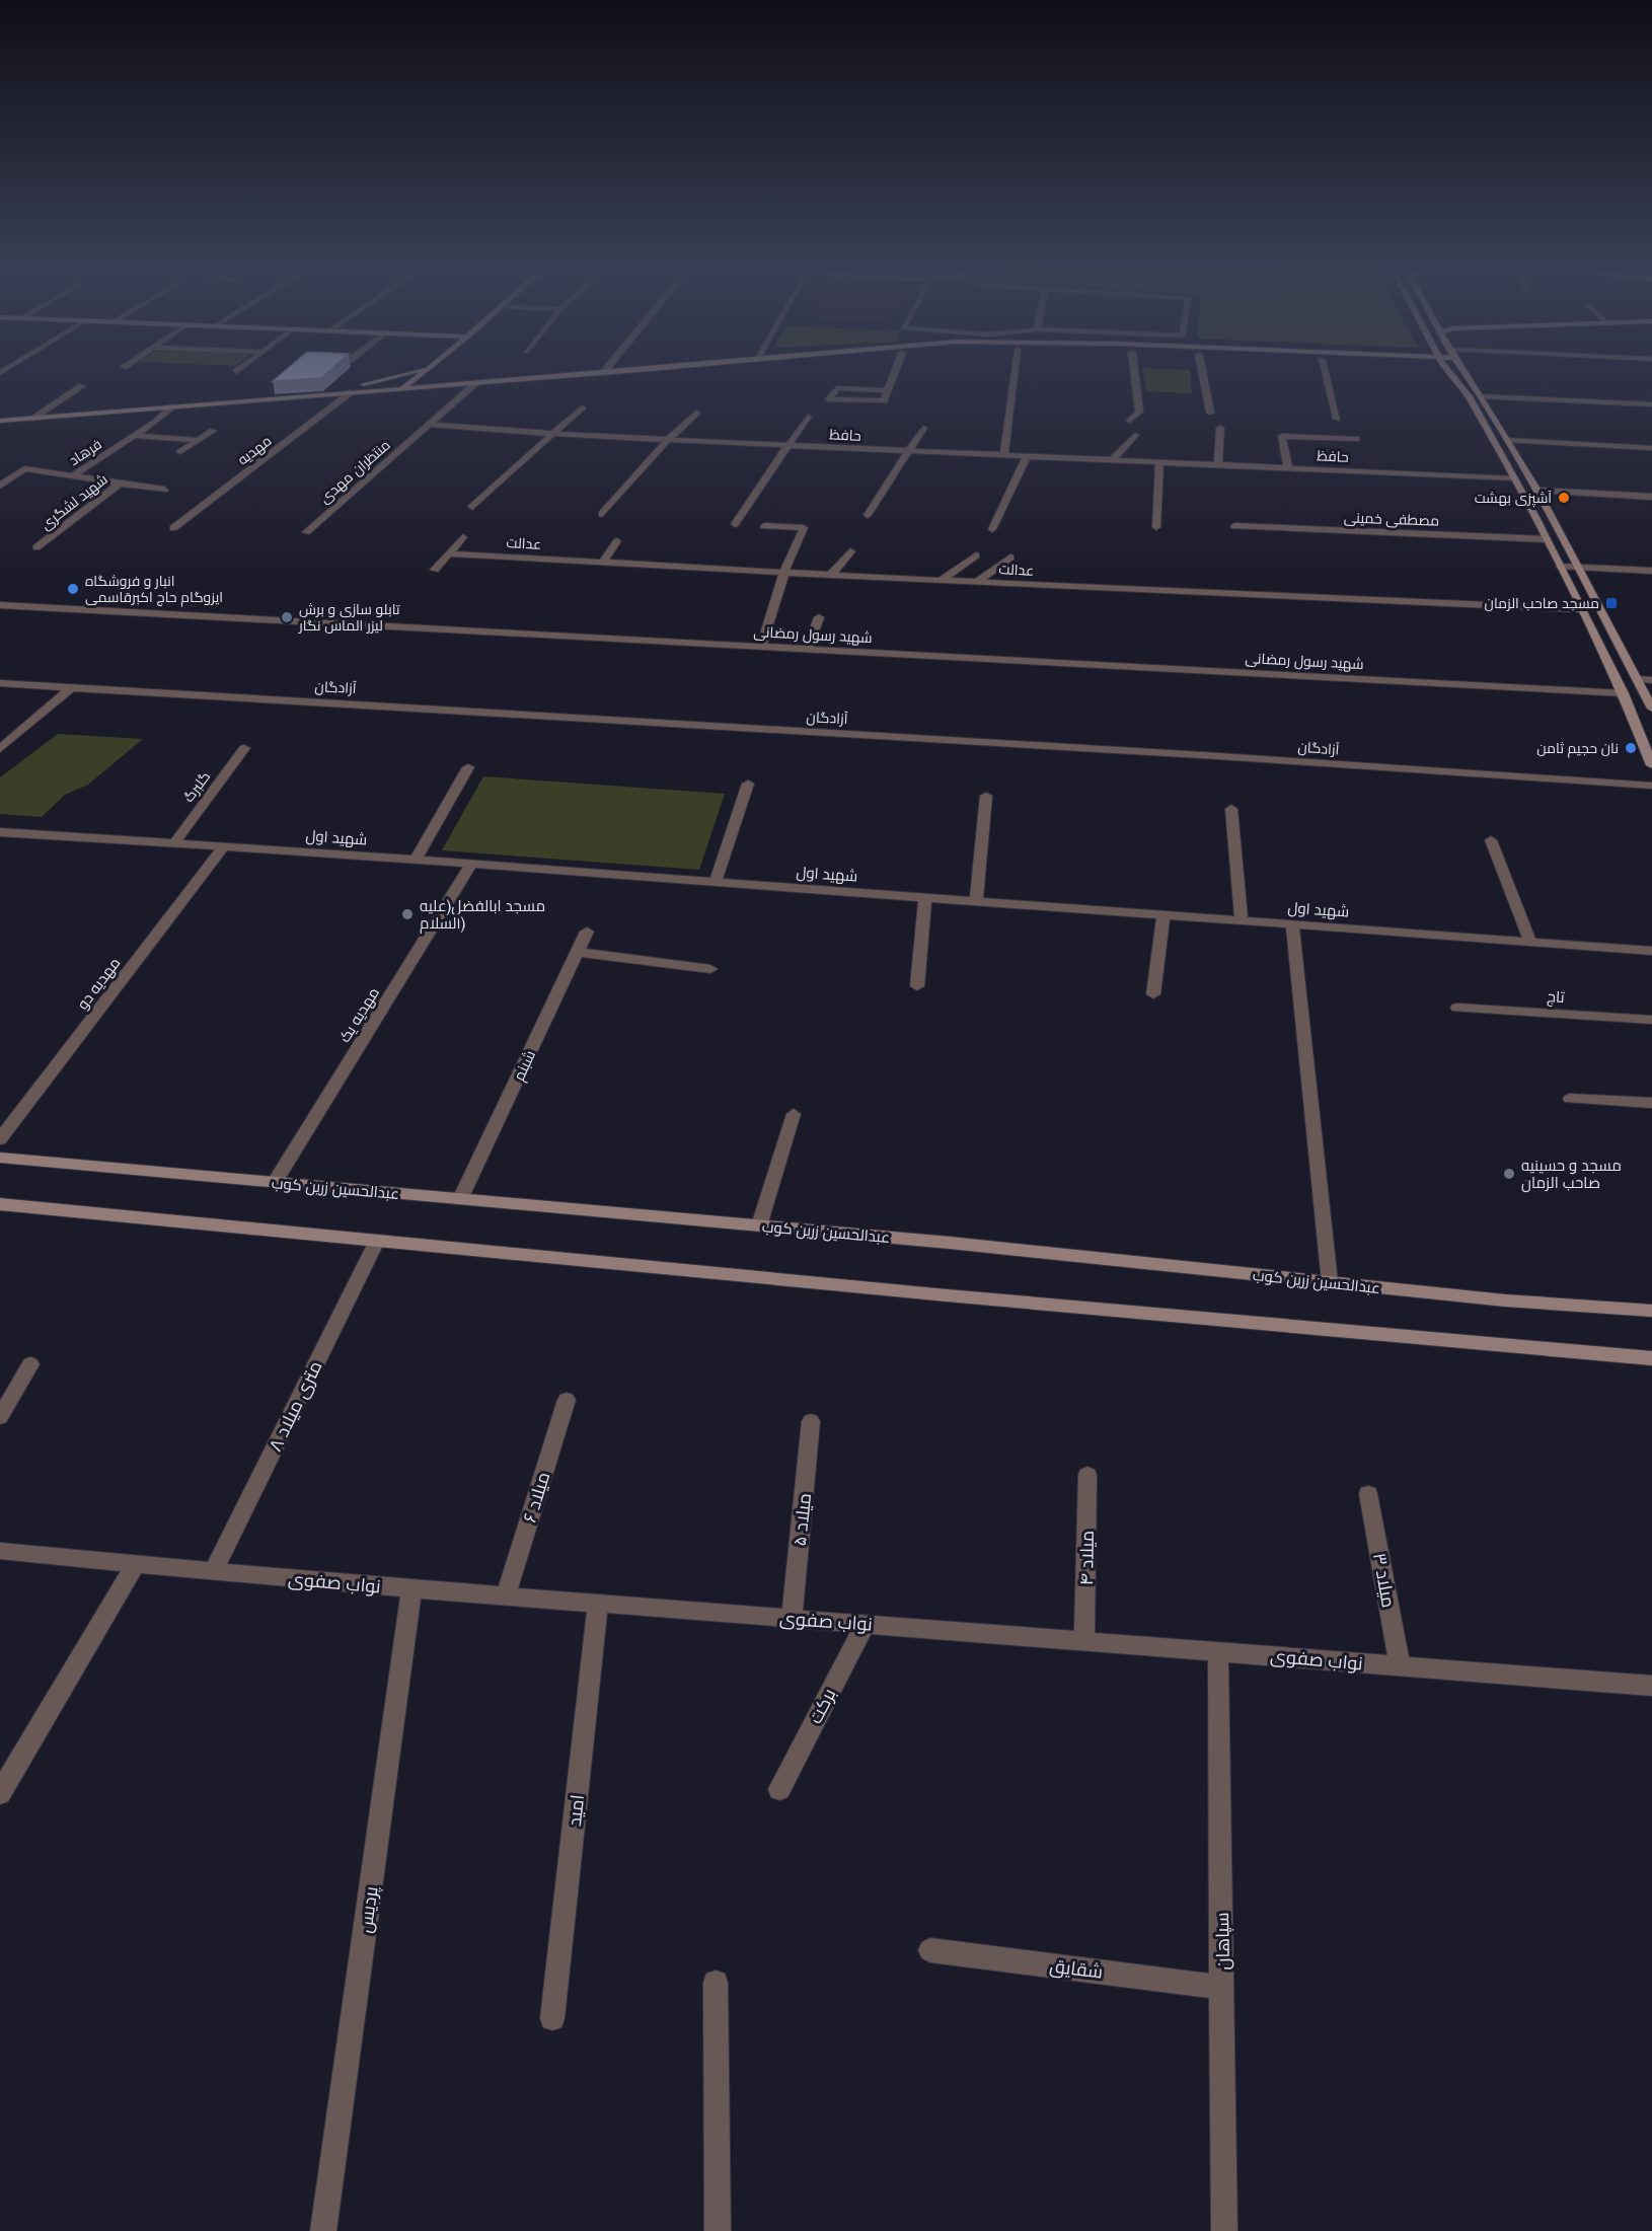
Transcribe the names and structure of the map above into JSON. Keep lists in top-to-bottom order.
{
  "streets": {
    "street": [
      "حافظ",
      "مهدیه",
      "فرهاد",
      "منتظران مهدی",
      "شهید لشگری",
      "مصطفی خمینی",
      "عدالت",
      "شهید رسول رمضانی",
      "آزادگان",
      "گلبرگ",
      "شهید اول",
      "مهدیه دو",
      "تاج",
      "مهدیه یک",
      "شبنم",
      "عبدالحسین زرین کوب",
      "۸ متری میلاد",
      "میلاد ۶",
      "میلاد ۵",
      "میلاد ۴",
      "میلاد ۳",
      "نواب صفوی",
      "برکت",
      "امید",
      "پردیس",
      "سپاهان",
      "شقایق"
    ]
  },
  "crossings": [
    ["حافظ", "منتظران مهدی"],
    ["فرهاد", "شهید لشگری"],
    ["گلبرگ", "شهید اول"],
    ["شهید اول", "مهدیه دو"],
    ["شهید اول", "مهدیه یک"],
    ["مهدیه یک", "عبدالحسین زرین کوب"],
    ["شبنم", "عبدالحسین زرین کوب"],
    ["۸ متری میلاد", "نواب صفوی"],
    ["میلاد ۶", "نواب صفوی"],
    ["میلاد ۵", "نواب صفوی"],
    ["میلاد ۴", "نواب صفوی"],
    ["میلاد ۳", "نواب صفوی"],
    ["نواب صفوی", "برکت"],
    ["نواب صفوی", "امید"],
    ["نواب صفوی", "پردیس"],
    ["نواب صفوی", "سپاهان"],
    ["سپاهان", "شقایق"]
  ],
  "places": {
    "other": [
      "آشپزی بهشت",
      "انبار و فروشگاه ایزوگام حاج اکبرقاسمی",
      "تابلو سازی و برش لیزر الماس نگار",
      "نان حجیم ثامن",
      "مسجد ابالفضل(علیه السلام)",
      "مسجد و حسینیه صاحب الزمان"
    ],
    "transit": ["مسجد صاحب الزمان"]
  }
}
